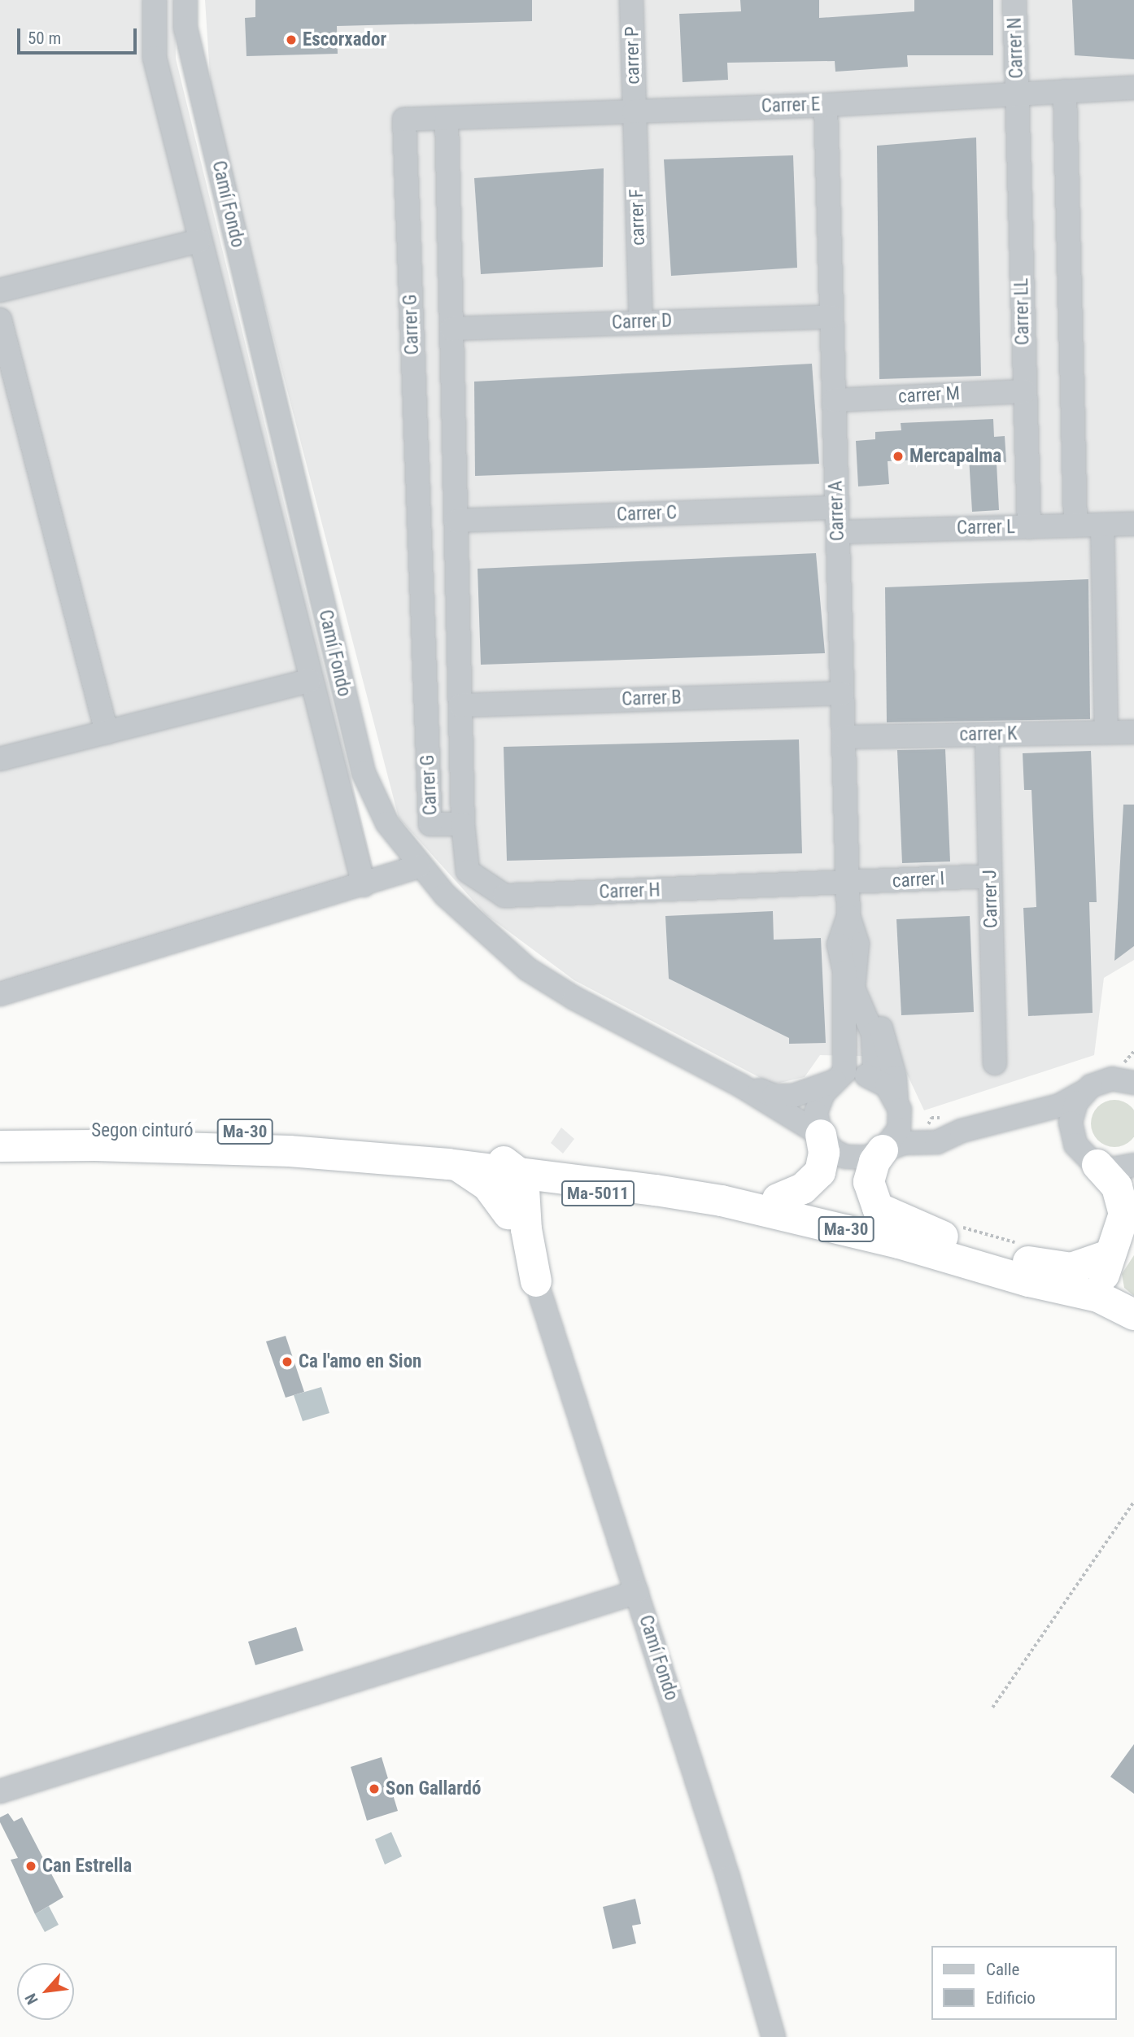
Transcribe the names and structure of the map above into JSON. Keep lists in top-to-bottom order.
{
  "streets": {
    "highway": ["Segon cinturó", "Ma-30", "Ma-5011"],
    "street": [
      "Carrer N",
      "carrer P",
      "Carrer E",
      "Camí Fondo",
      "carrer F",
      "Carrer LL",
      "Carrer D",
      "Carrer G",
      "carrer M",
      "Carrer A",
      "Carrer C",
      "Carrer L",
      "Carrer B",
      "carrer K",
      "carrer I",
      "Carrer H",
      "Carrer J"
    ]
  },
  "crossings": [
    ["Carrer N", "Carrer E"],
    ["Carrer N", "Carrer LL"],
    ["carrer P", "Carrer E"],
    ["carrer P", "carrer F"],
    ["Carrer E", "carrer F"],
    ["Carrer E", "Carrer LL"],
    ["Carrer E", "Carrer G"],
    ["Carrer E", "Carrer A"],
    ["carrer F", "Carrer D"],
    ["Carrer LL", "carrer M"],
    ["Carrer LL", "Carrer L"],
    ["Carrer D", "Carrer G"],
    ["Carrer D", "Carrer A"],
    ["Carrer G", "Carrer C"],
    ["Carrer G", "Carrer B"],
    ["Carrer G", "Carrer H"],
    ["carrer M", "Carrer A"],
    ["Carrer A", "Carrer C"],
    ["Carrer A", "Carrer L"],
    ["Carrer A", "Carrer B"],
    ["Carrer A", "carrer K"],
    ["Carrer A", "carrer I"],
    ["Carrer A", "Carrer H"],
    ["carrer K", "Carrer J"],
    ["carrer I", "Carrer H"],
    ["carrer I", "Carrer J"],
    ["Segon cinturó", "Ma-30"],
    ["Segon cinturó", "Ma-5011"],
    ["Ma-30", "Ma-5011"]
  ],
  "places": [
    "Escorxador",
    "Mercapalma",
    "Ca l'amo en Sion",
    "Son Gallardó",
    "Can Estrella"
  ],
  "legend": ["Calle", "Edificio"],
  "scale_bar": "50 m",
  "north": "bottom left"
}
